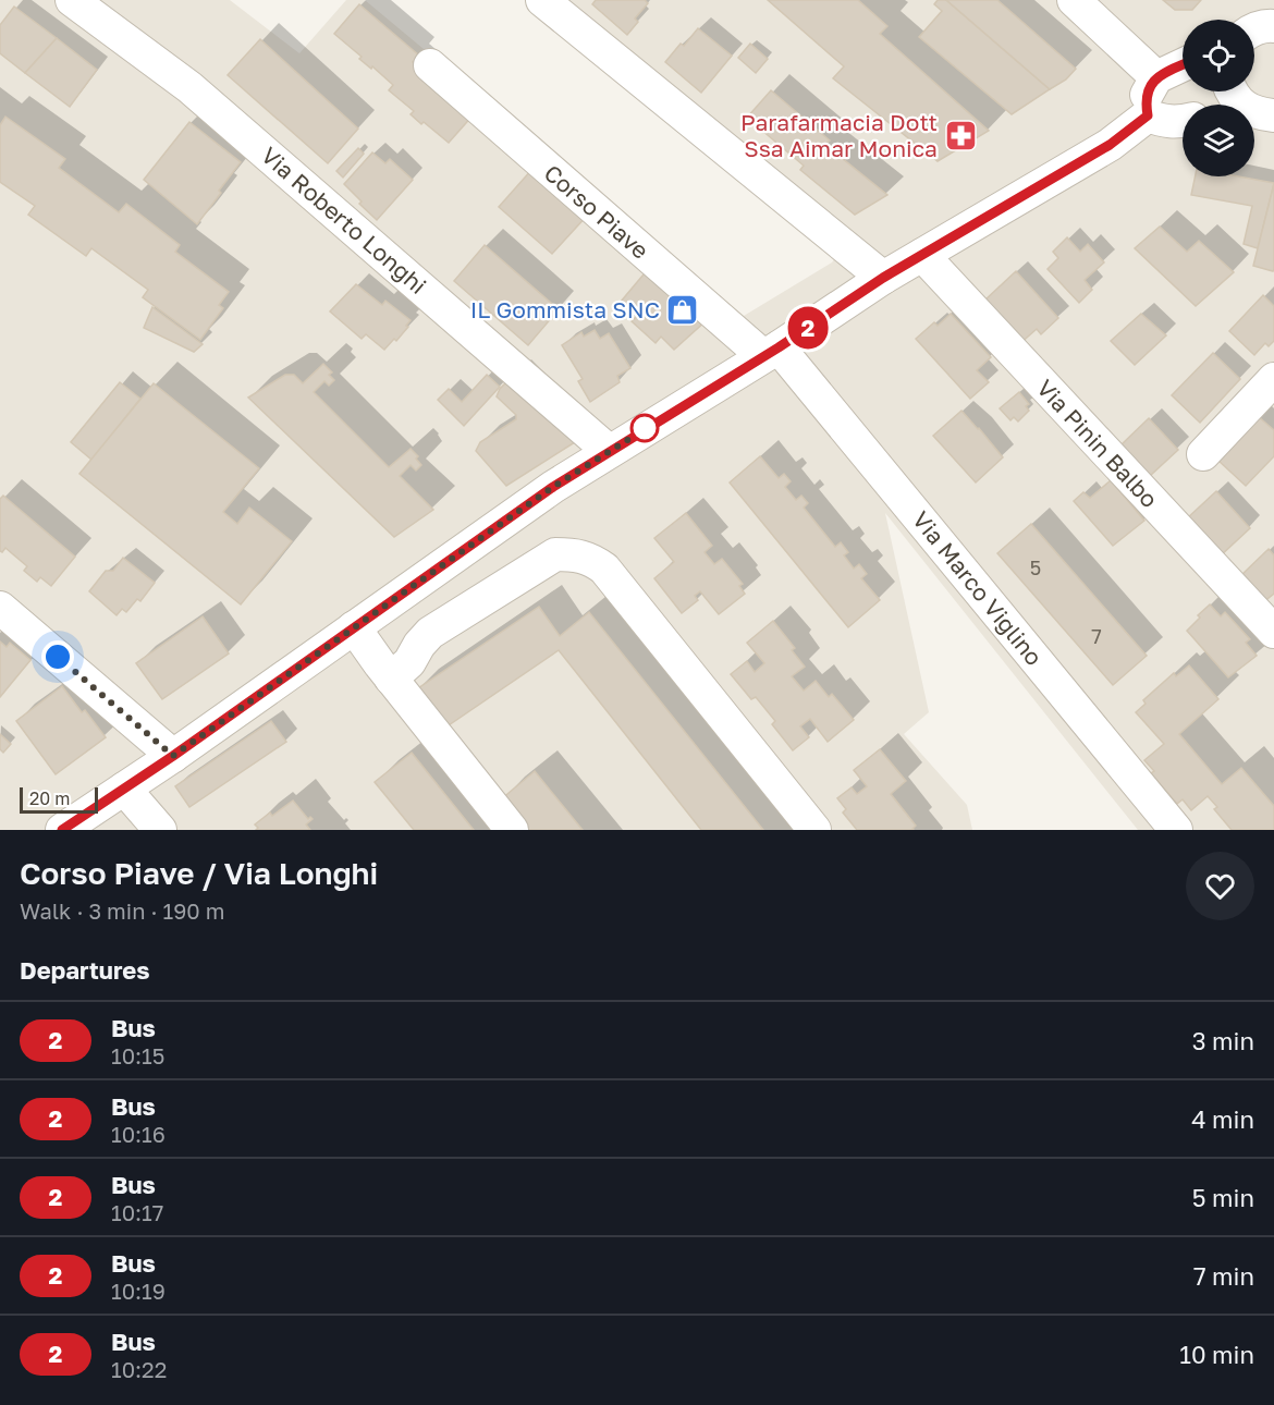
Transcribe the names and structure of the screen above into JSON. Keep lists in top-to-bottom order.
{
  "streets": {
    "street": [
      "Corso Piave",
      "Via Roberto Longhi",
      "Via Pinin Balbo",
      "Via Marco Viglino"
    ]
  },
  "crossings": [
    ["Corso Piave", "Via Marco Viglino"]
  ],
  "places": {
    "pharmacy": ["Parafarmacia Dott Ssa Aimar Monica"],
    "shop": ["IL Gommista SNC"]
  },
  "lines": ["bus line 2"],
  "house_numbers": ["5", "7"],
  "scale_bar": "20 m",
  "page": {
    "on_map": "2",
    "scale": "20 m",
    "heading": [
      ["Corso Piave / Via Longhi", "Walk · 3 min · 190 m"],
      "Departures"
    ],
    "list": [
      {
        "mark": "2",
        "name": "Bus",
        "note": "10:15",
        "value": "3 min"
      },
      {
        "mark": "2",
        "name": "Bus",
        "note": "10:16",
        "value": "4 min"
      },
      {
        "mark": "2",
        "name": "Bus",
        "note": "10:17",
        "value": "5 min"
      },
      {
        "mark": "2",
        "name": "Bus",
        "note": "10:19",
        "value": "7 min"
      },
      {
        "mark": "2",
        "name": "Bus",
        "note": "10:22",
        "value": "10 min"
      }
    ]
  }
}
